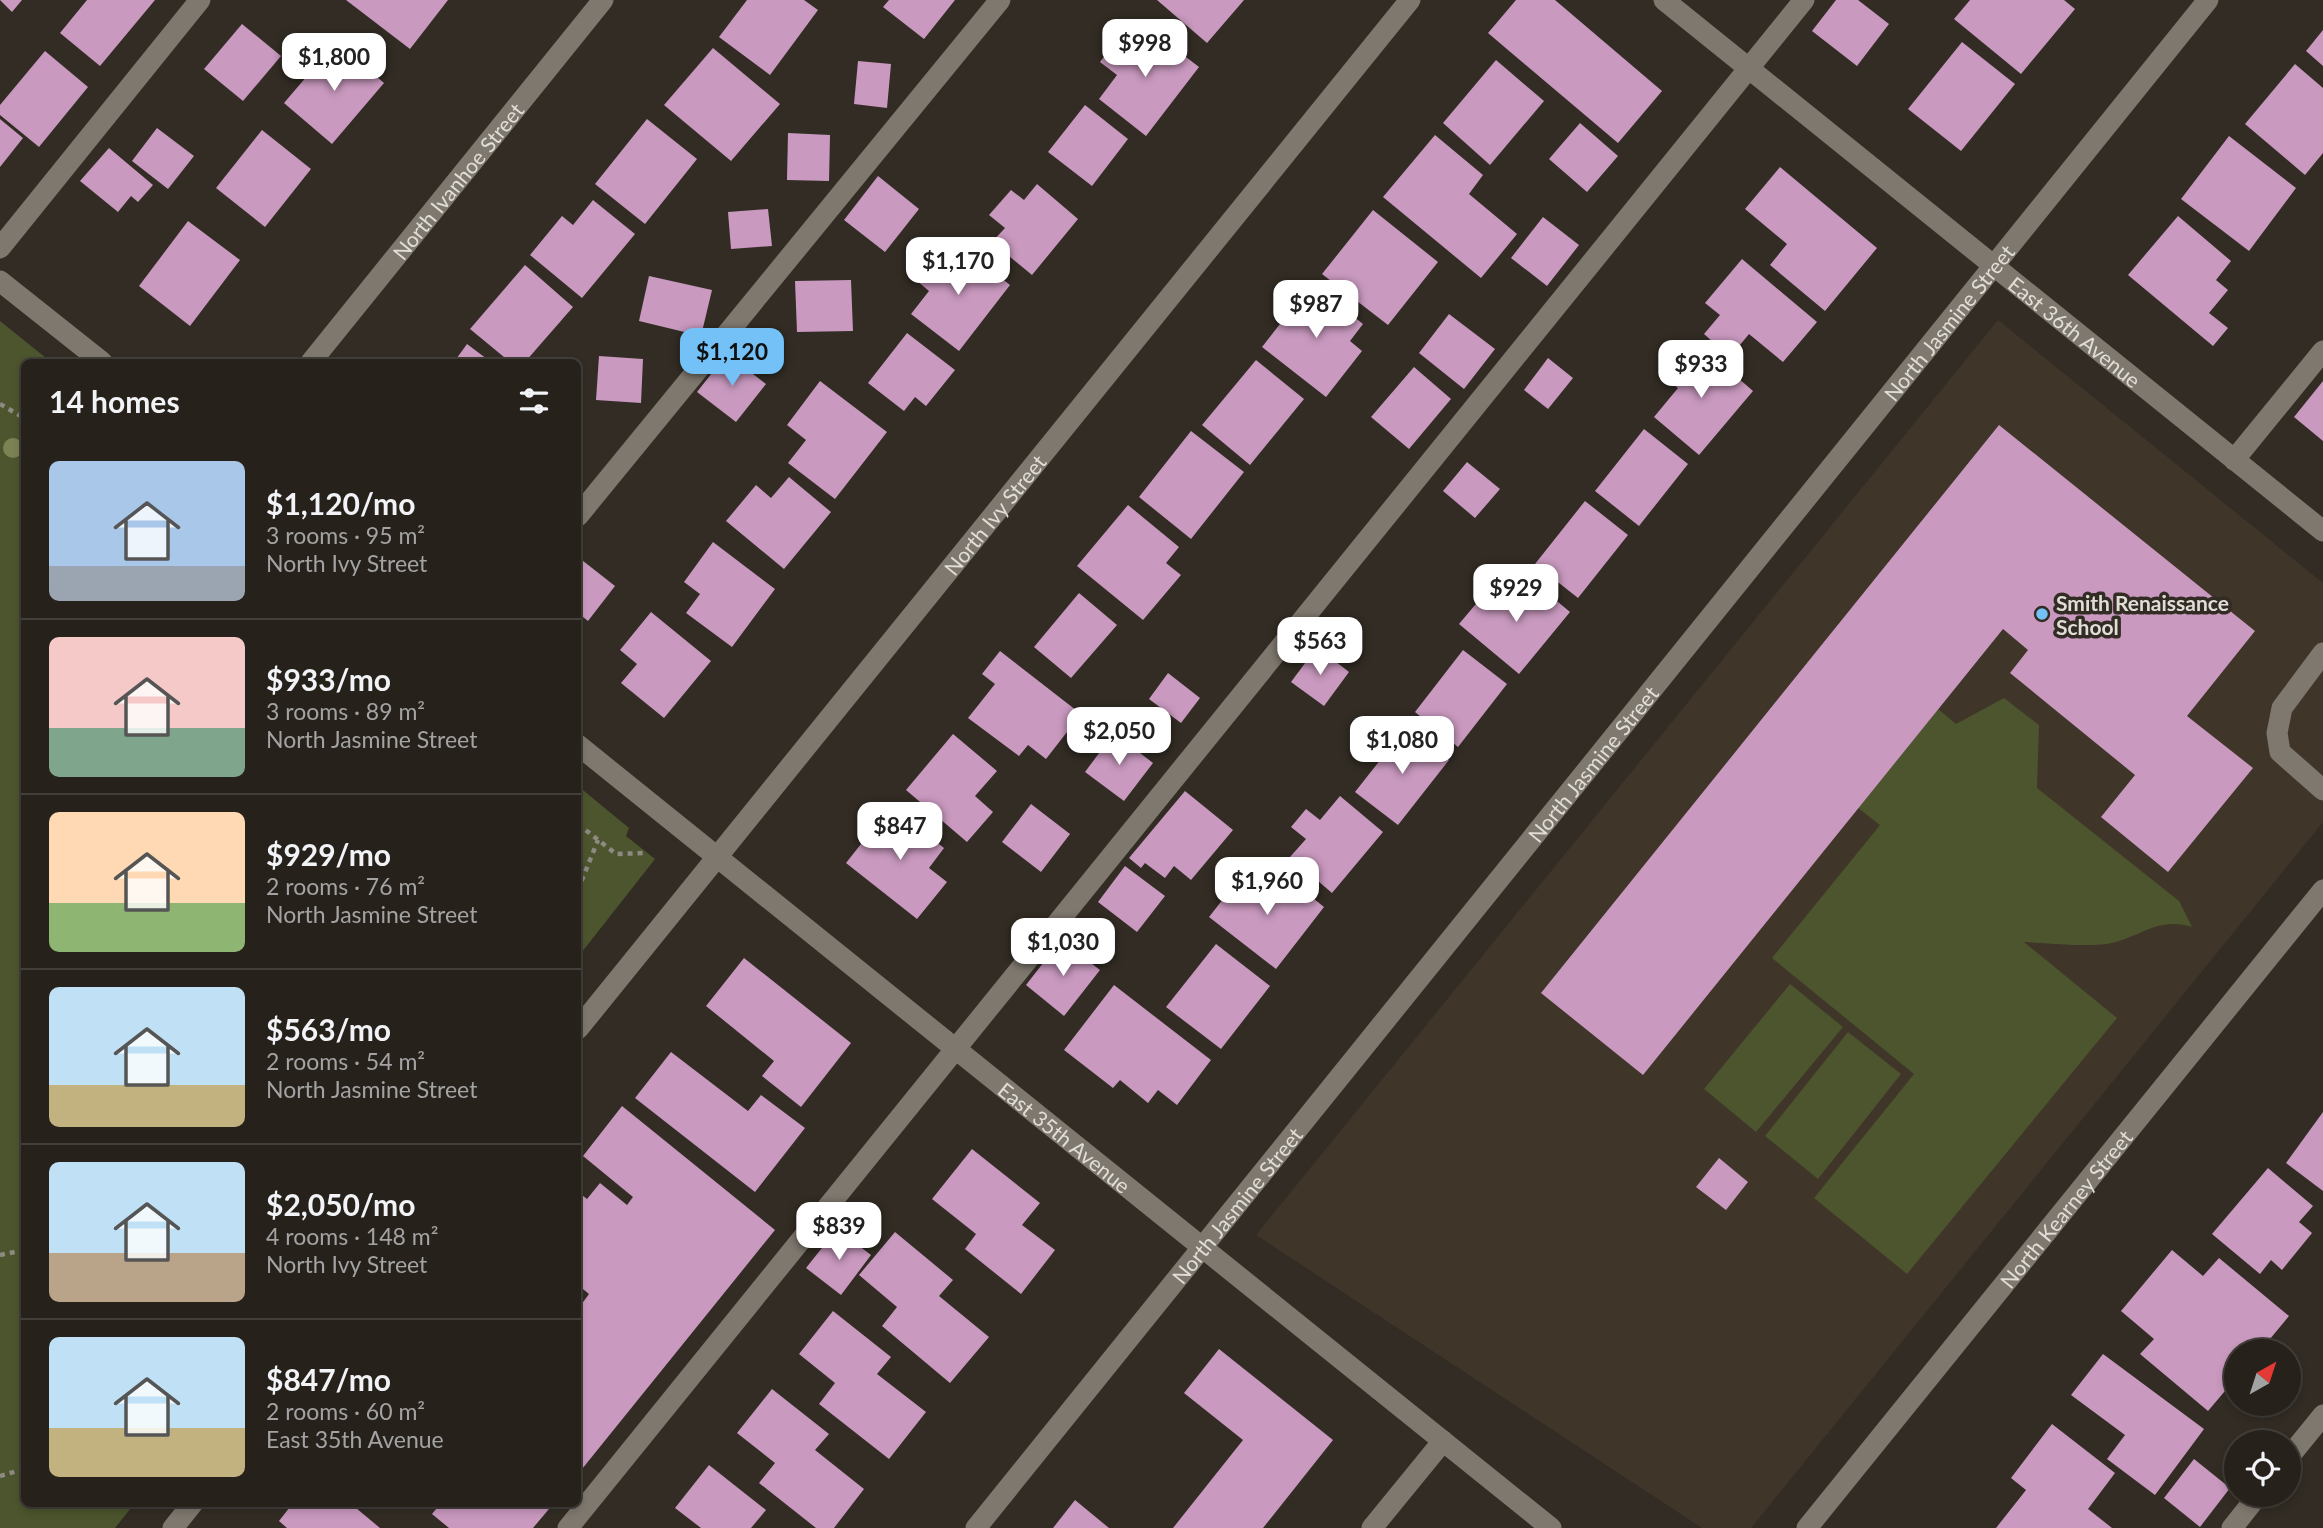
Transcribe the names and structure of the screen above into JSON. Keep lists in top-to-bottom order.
{
  "streets": {
    "street": [
      "North Ivanhoe Street",
      "North Jasmine Street",
      "East 36th Avenue",
      "North Ivy Street",
      "East 35th Avenue",
      "North Kearney Street"
    ]
  },
  "crossings": [
    ["North Jasmine Street", "East 36th Avenue"],
    ["North Jasmine Street", "East 35th Avenue"],
    ["North Ivy Street", "East 35th Avenue"]
  ],
  "places": ["Smith Renaissance School"],
  "north": "top right",
  "page": {
    "price": [
      "$998",
      "$1,800",
      "$1,170",
      "$987",
      "$1,120",
      "$933",
      "$929",
      "$563",
      "$2,050",
      "$1,080",
      "$847",
      "$1,960",
      "$1,030",
      "$839"
    ],
    "heading": "14 homes",
    "list": [
      {
        "name": "$1,120/mo",
        "note": "3 rooms · 95 m² · North Ivy Street"
      },
      {
        "name": "$933/mo",
        "note": "3 rooms · 89 m² · North Jasmine Street"
      },
      {
        "name": "$929/mo",
        "note": "2 rooms · 76 m² · North Jasmine Street"
      },
      {
        "name": "$563/mo",
        "note": "2 rooms · 54 m² · North Jasmine Street"
      },
      {
        "name": "$2,050/mo",
        "note": "4 rooms · 148 m² · North Ivy Street"
      },
      {
        "name": "$847/mo",
        "note": "2 rooms · 60 m² · East 35th Avenue"
      }
    ]
  }
}
